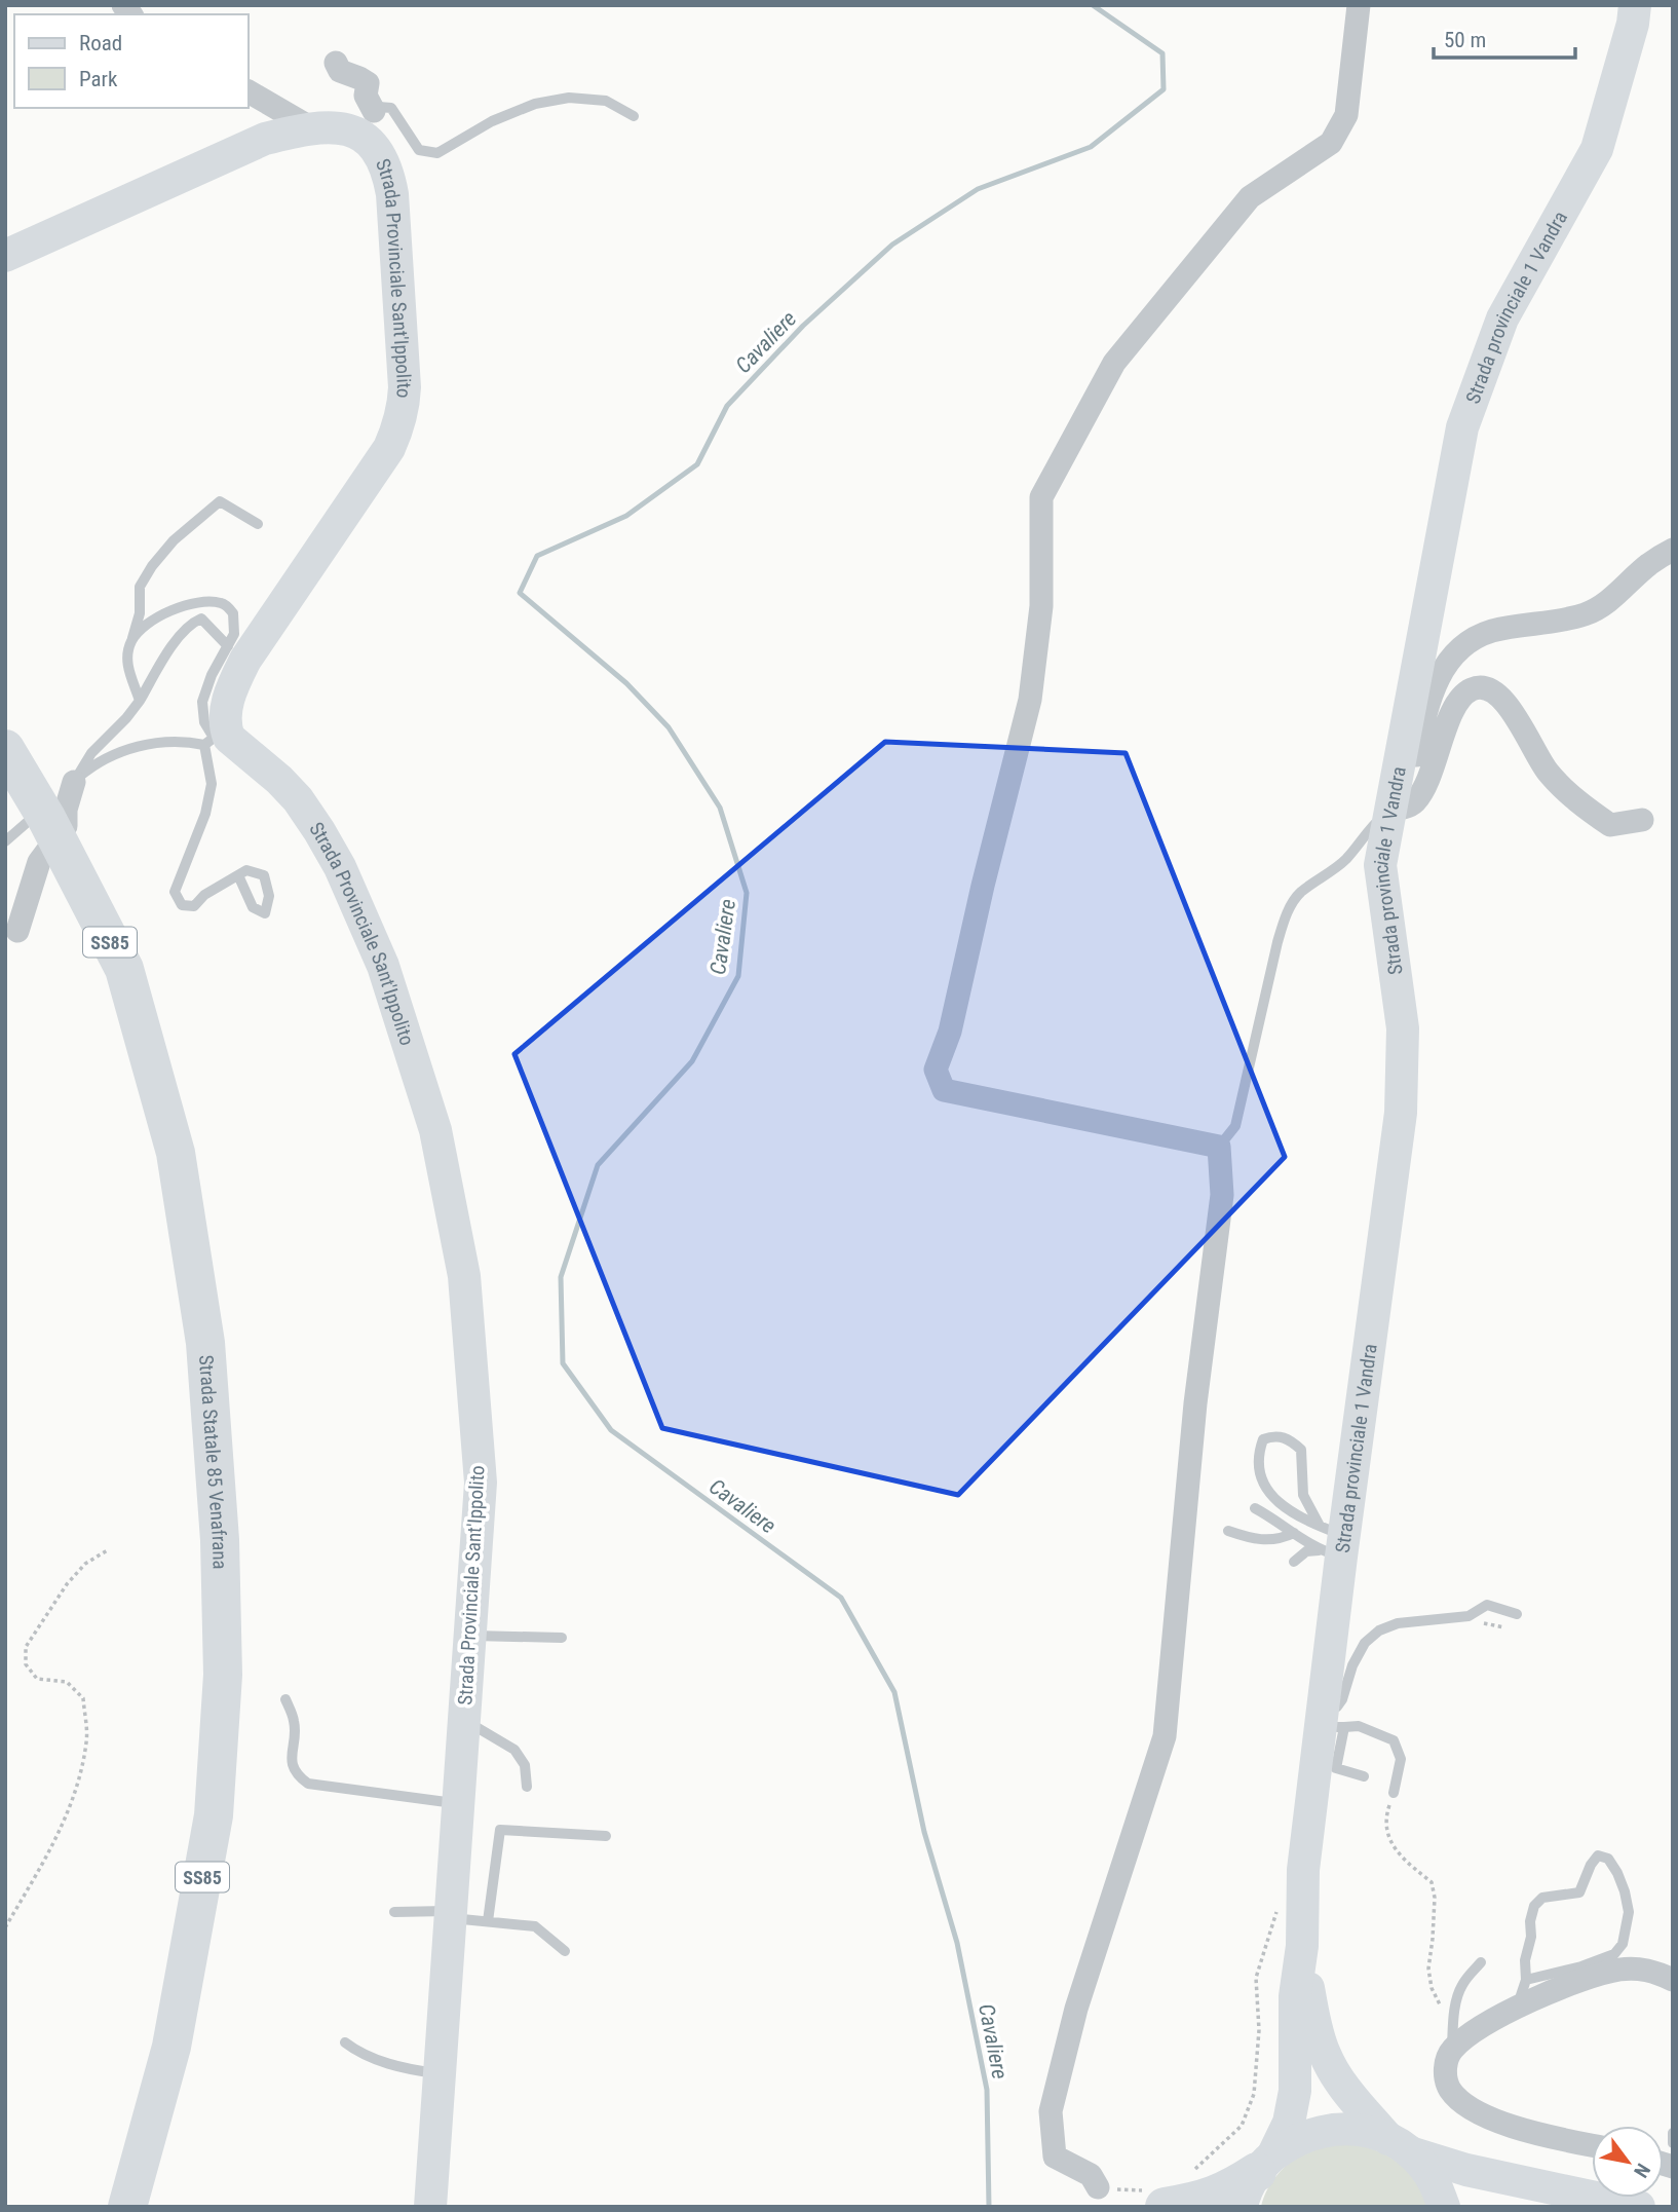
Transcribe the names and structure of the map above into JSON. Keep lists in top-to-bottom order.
{
  "streets": {
    "highway": ["SS85", "Strada Statale 85 Venafrana"],
    "main road": ["Strada Provinciale Sant'Ippolito", "Strada provinciale 1 Vandra"]
  },
  "water": ["Cavaliere"],
  "legend": ["Road", "Park"],
  "scale_bar": "50 m",
  "north": "bottom right"
}
